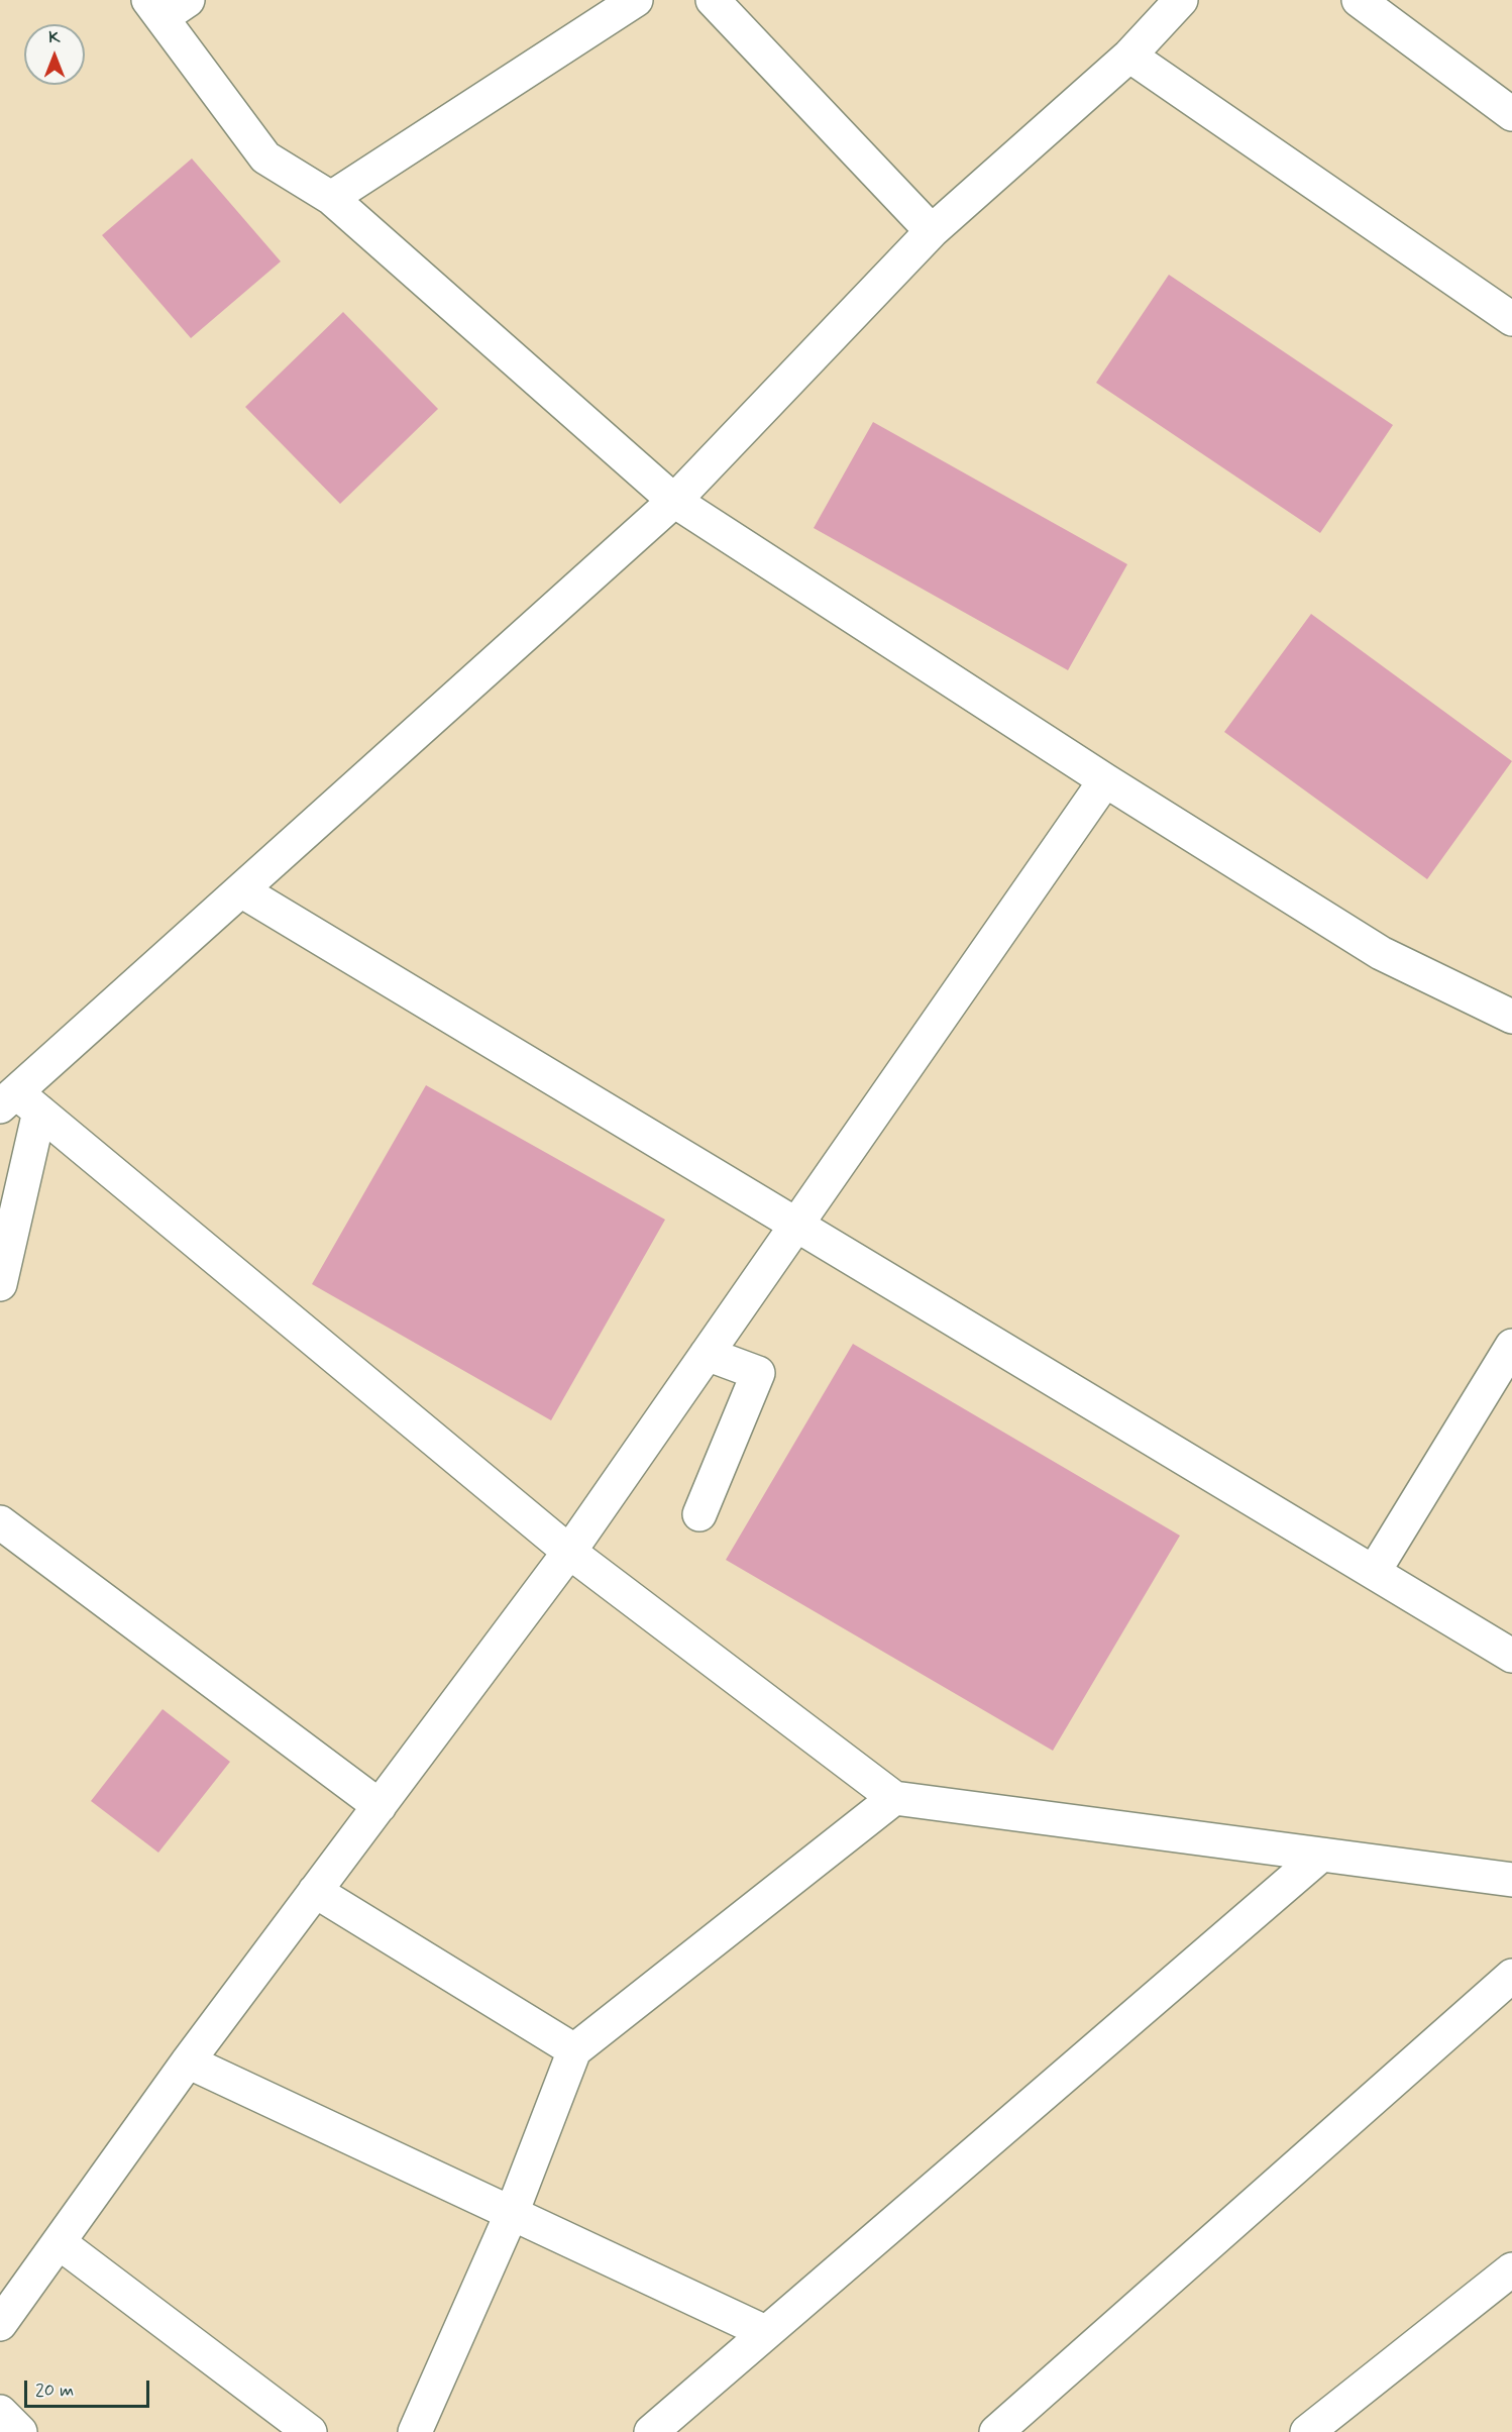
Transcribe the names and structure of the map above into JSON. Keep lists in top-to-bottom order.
{
  "scale_bar": "20 m",
  "north": "top"
}
